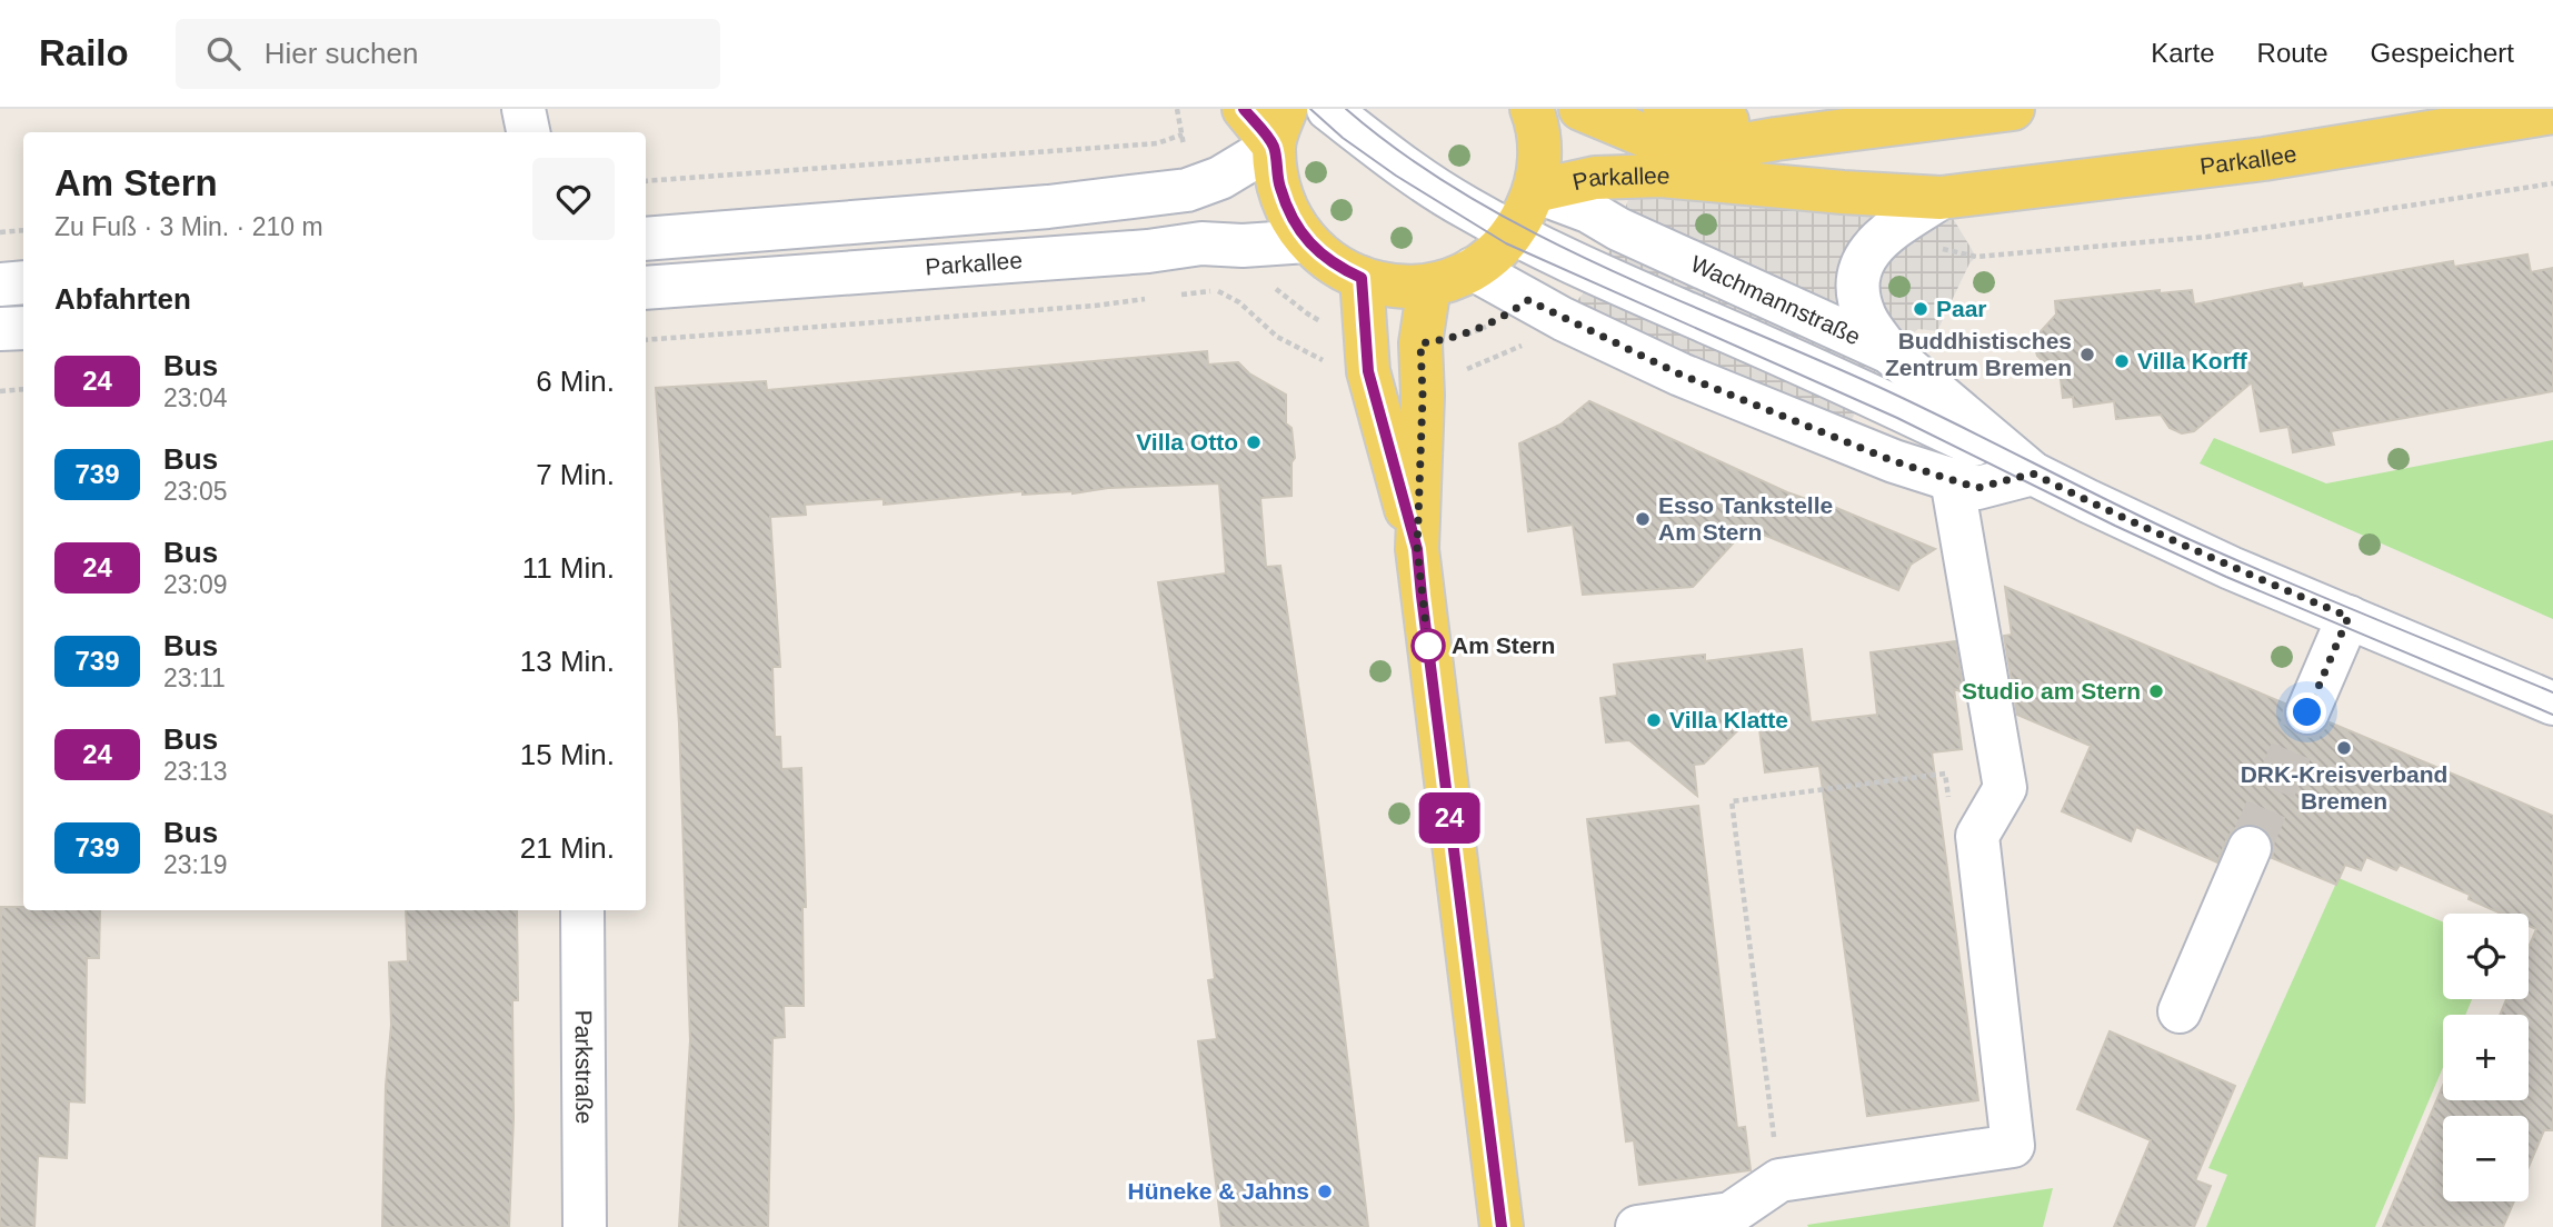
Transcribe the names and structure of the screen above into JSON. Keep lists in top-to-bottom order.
{
  "streets": {
    "main road": ["Parkallee"],
    "street": ["Wachmannstraße", "Parkstraße"]
  },
  "crossings": [
    ["Parkallee", "Wachmannstraße"]
  ],
  "places": [
    "Paar",
    "Buddhistisches Zentrum Bremen",
    "Villa Korff",
    "Villa Otto",
    "Esso Tankstelle Am Stern",
    "Am Stern",
    "Studio am Stern",
    "Villa Klatte",
    "DRK-Kreisverband Bremen",
    "Hüneke & Jahns"
  ],
  "lines": ["bus line 24"],
  "page": {
    "header": "Railo",
    "search": "Hier suchen",
    "nav": ["Karte", "Route", "Gespeichert"],
    "on_map": "24",
    "heading": [
      ["Am Stern", "Zu Fuß · 3 Min. · 210 m"],
      "Abfahrten"
    ],
    "list": [
      {
        "mark": "24",
        "name": "Bus",
        "note": "23:04",
        "value": "6 Min."
      },
      {
        "mark": "739",
        "name": "Bus",
        "note": "23:05",
        "value": "7 Min."
      },
      {
        "mark": "24",
        "name": "Bus",
        "note": "23:09",
        "value": "11 Min."
      },
      {
        "mark": "739",
        "name": "Bus",
        "note": "23:11",
        "value": "13 Min."
      },
      {
        "mark": "24",
        "name": "Bus",
        "note": "23:13",
        "value": "15 Min."
      },
      {
        "mark": "739",
        "name": "Bus",
        "note": "23:19",
        "value": "21 Min."
      }
    ],
    "map_buttons": ["+", "−"]
  }
}
